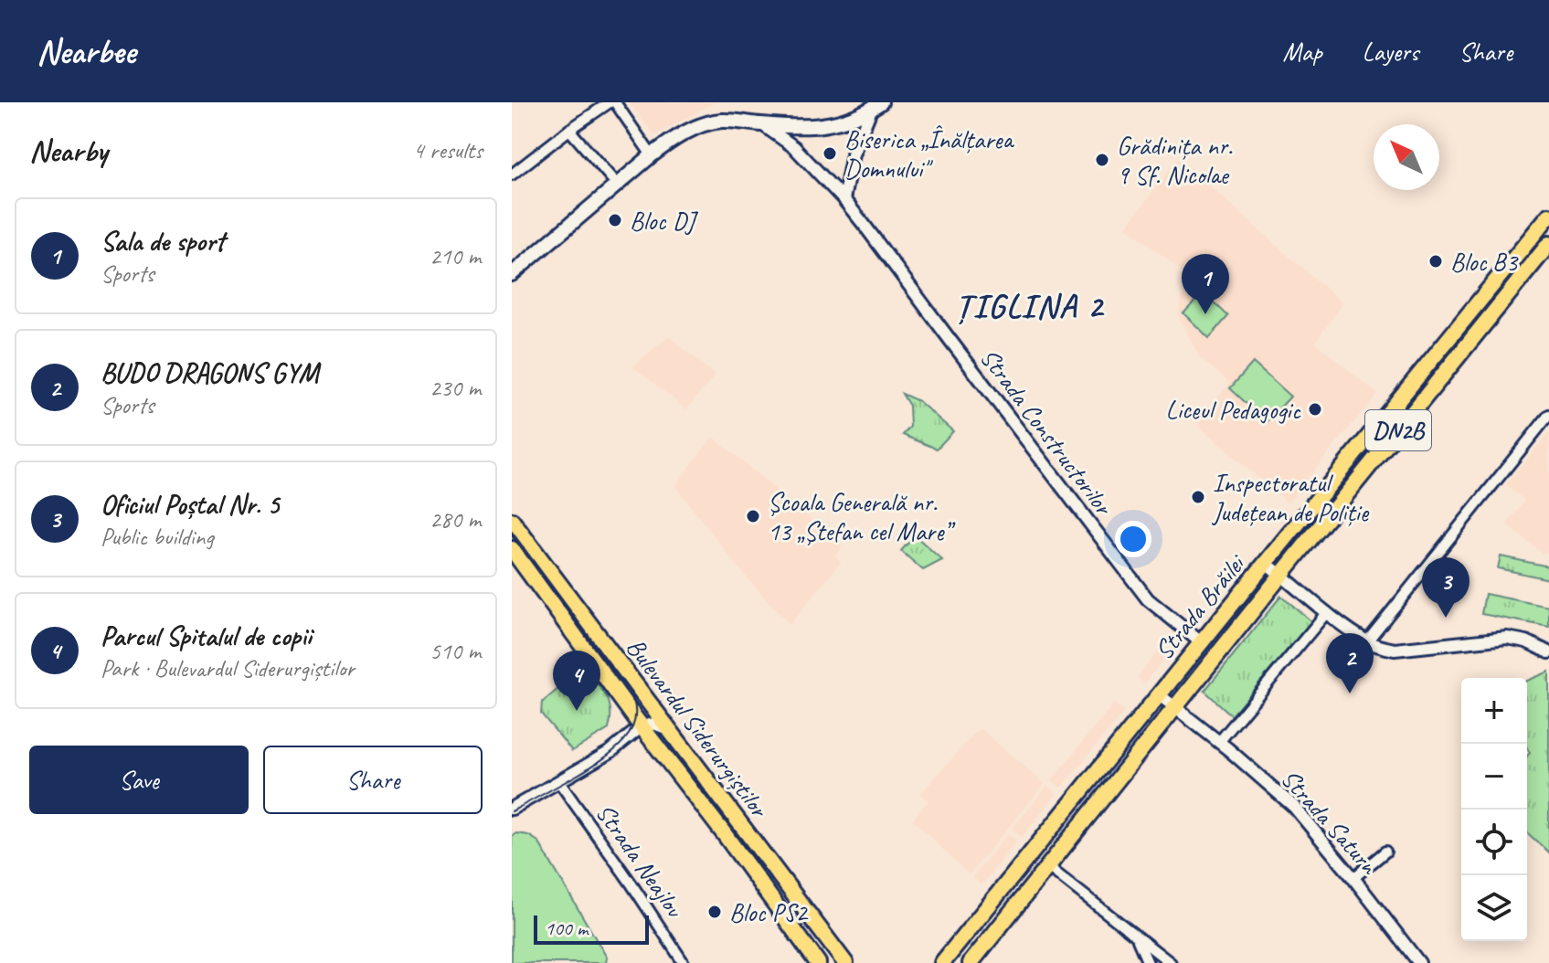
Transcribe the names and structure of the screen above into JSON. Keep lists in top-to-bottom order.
{
  "streets": {
    "main road": ["DN2B", "Strada Brăilei", "Bulevardul Siderurgiștilor"],
    "street": ["Strada Constructorilor", "Strada Saturn", "Strada Neajlov"]
  },
  "crossings": [
    ["Strada Constructorilor", "Strada Brăilei"],
    ["Strada Brăilei", "Strada Saturn"]
  ],
  "districts": ["ȚIGLINA 2"],
  "places": [
    "Biserica „Înălțarea Domnului\"",
    "Grădinița nr. 9 Sf. Nicolae",
    "Bloc DJ",
    "Bloc B3",
    "Liceul Pedagogic",
    "Inspectoratul Județean de Poliție",
    "Școala Generală nr. 13 „Ștefan cel Mare”",
    "Bloc PS2"
  ],
  "scale_bar": "100 m",
  "north": "top left",
  "page": {
    "header": "Nearbee",
    "nav": ["Map", "Layers", "Share"],
    "heading": ["Nearby", "4 results"],
    "list": [
      {
        "mark": "1",
        "name": "Sala de sport",
        "note": "Sports",
        "value": "210 m"
      },
      {
        "mark": "2",
        "name": "BUDO DRAGONS GYM",
        "note": "Sports",
        "value": "230 m"
      },
      {
        "mark": "3",
        "name": "Oficiul Poștal Nr. 5",
        "note": "Public building",
        "value": "280 m"
      },
      {
        "mark": "4",
        "name": "Parcul Spitalul de copii",
        "note": "Park · Bulevardul Siderurgiștilor",
        "value": "510 m"
      }
    ],
    "pins": [
      "1",
      "3",
      "2",
      "4"
    ],
    "map_buttons": ["+", "−"],
    "buttons": ["Save", "Share"],
    "scale": "100 m"
  }
}
